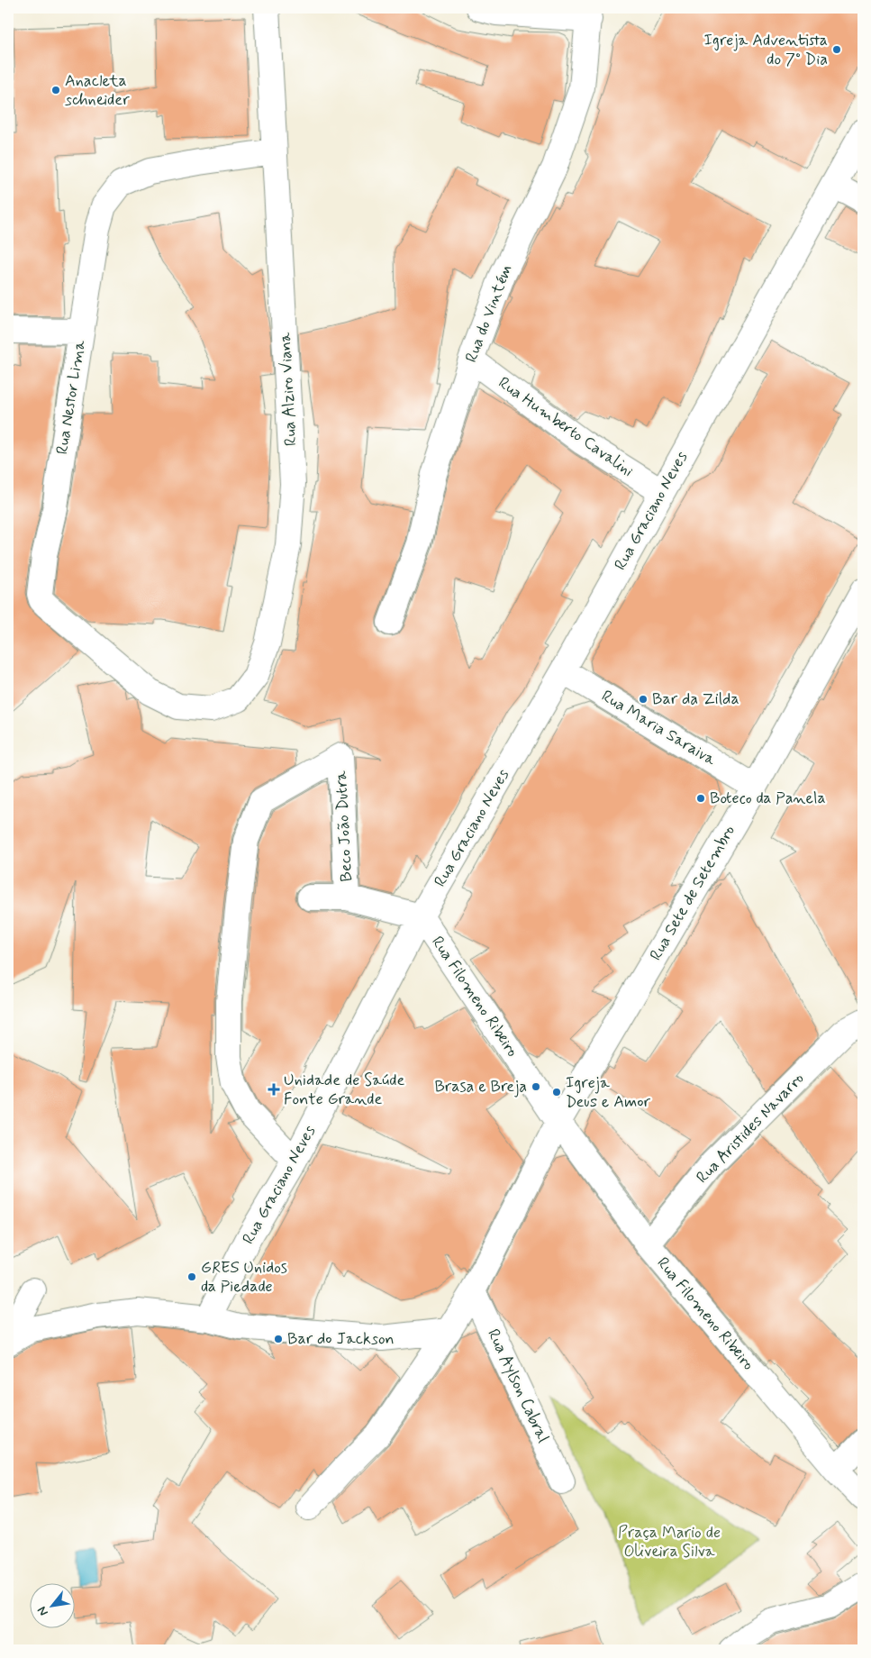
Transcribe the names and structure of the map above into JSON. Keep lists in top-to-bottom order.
{
  "streets": {
    "street": [
      "Rua do Vintém",
      "Rua Alziro Viana",
      "Rua Nestor Lima",
      "Rua Humberto Cavalini",
      "Rua Graciano Neves",
      "Rua Maria Saraiva",
      "Beco João Dutra",
      "Rua Sete de Setembro",
      "Rua Filomeno Ribeiro",
      "Rua Aristides Navarro",
      "Rua Aylson Cabral"
    ]
  },
  "crossings": [
    ["Rua do Vintém", "Rua Humberto Cavalini"],
    ["Rua Alziro Viana", "Rua Nestor Lima"],
    ["Rua Humberto Cavalini", "Rua Graciano Neves"],
    ["Rua Graciano Neves", "Rua Maria Saraiva"],
    ["Rua Graciano Neves", "Beco João Dutra"],
    ["Rua Graciano Neves", "Rua Filomeno Ribeiro"],
    ["Rua Maria Saraiva", "Rua Sete de Setembro"],
    ["Rua Sete de Setembro", "Rua Filomeno Ribeiro"],
    ["Rua Filomeno Ribeiro", "Rua Aristides Navarro"]
  ],
  "parks": ["Praça Mario de Oliveira Silva"],
  "places": {
    "other": [
      "Igreja Adventista do 7˚ Dia",
      "Anacleta schneider",
      "Bar da Zilda",
      "Boteco da Panela",
      "Brasa e Breja",
      "Igreja Deus e Amor",
      "GRES Unidos da Piedade",
      "Bar do Jackson"
    ],
    "health": ["Unidade de Saúde Fonte Grande"]
  },
  "north": "bottom left"
}
